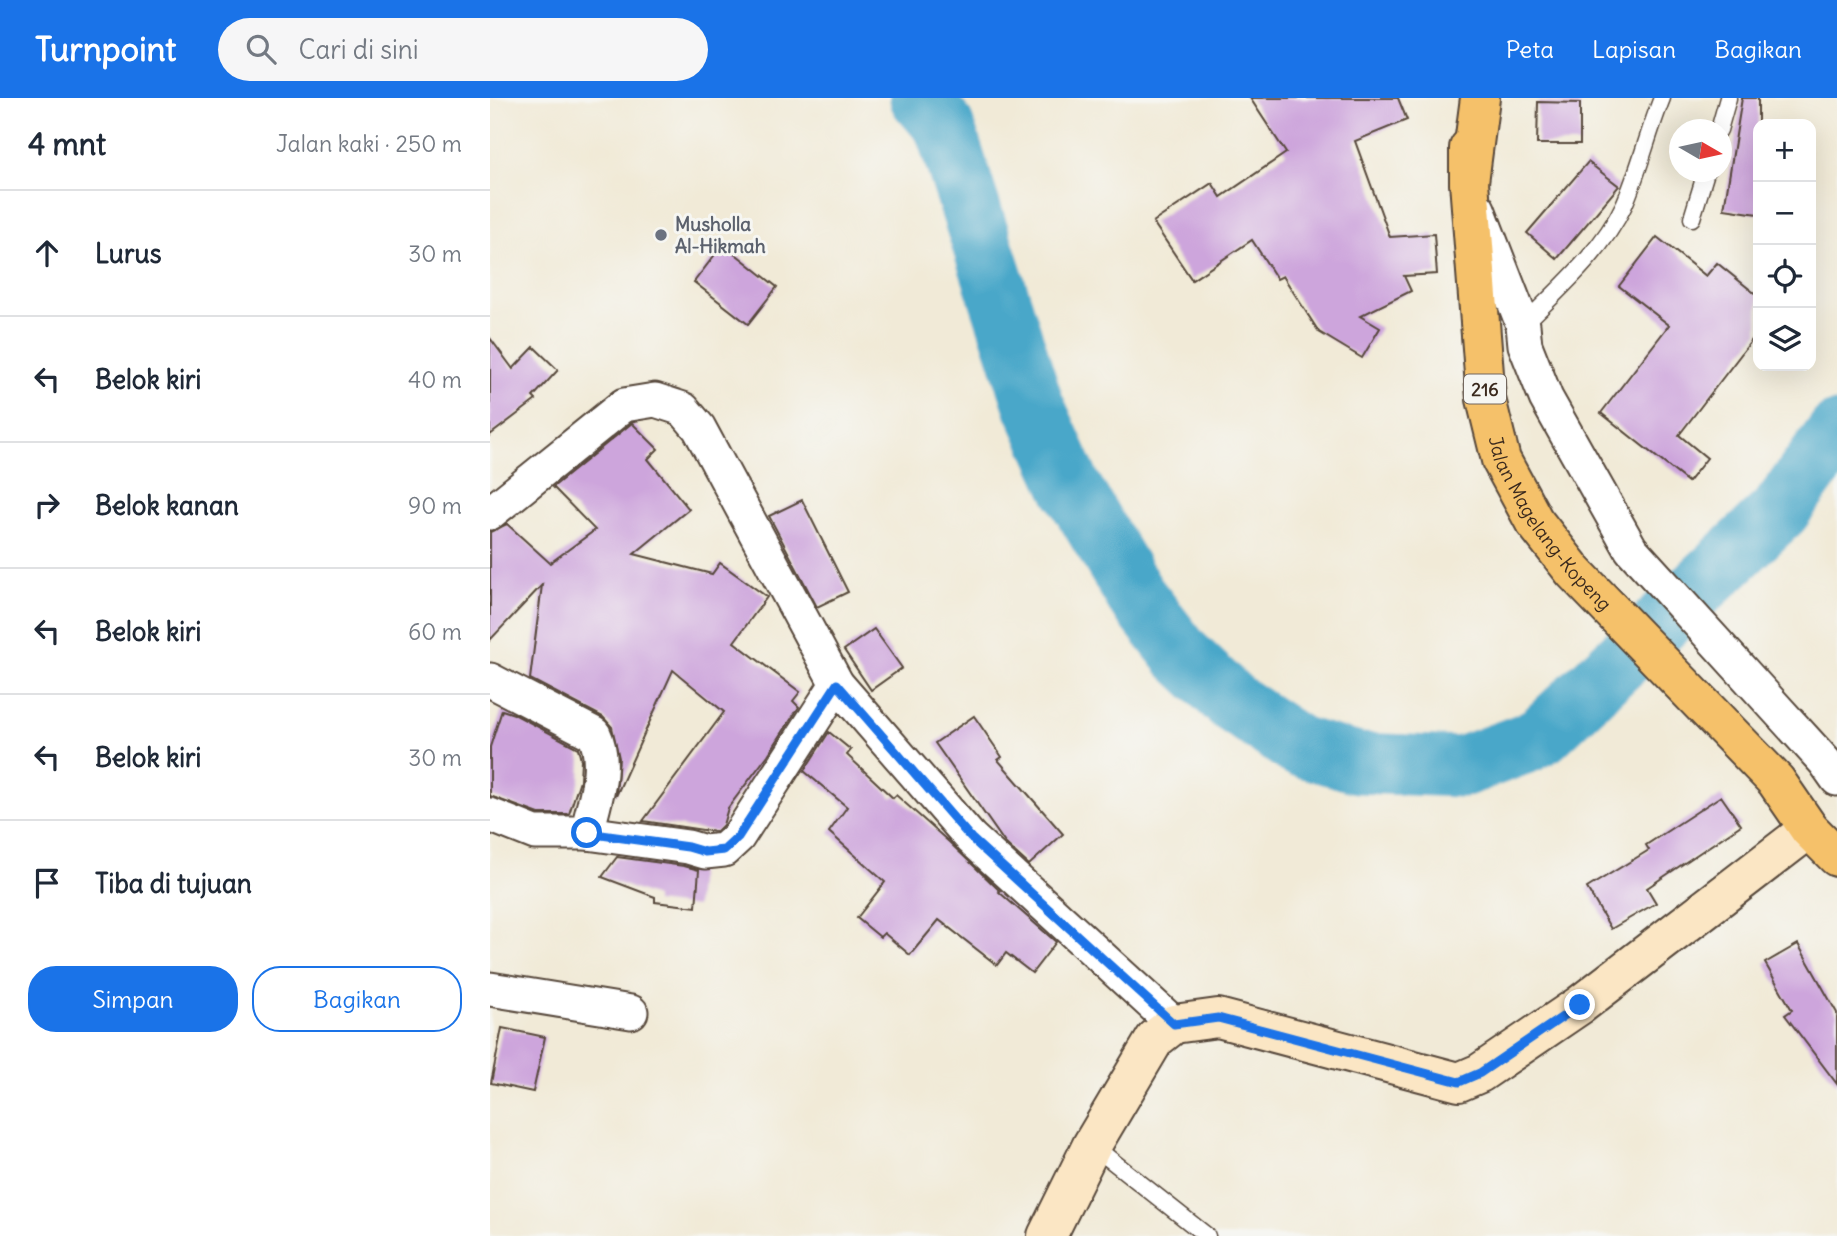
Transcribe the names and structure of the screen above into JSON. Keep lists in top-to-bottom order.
{
  "streets": {
    "main road": ["216", "Jalan Magelang-Kopeng"]
  },
  "places": ["Musholla Al-Hikmah"],
  "north": "right",
  "page": {
    "header": "Turnpoint",
    "search": "Cari di sini",
    "nav": ["Peta", "Lapisan", "Bagikan"],
    "heading": ["4 mnt", "Jalan kaki · 250 m"],
    "map_buttons": ["+", "−"],
    "list": [
      ["Lurus", "30 m"],
      ["Belok kiri", "40 m"],
      ["Belok kanan", "90 m"],
      ["Belok kiri", "60 m"],
      ["Belok kiri", "30 m"],
      "Tiba di tujuan"
    ],
    "buttons": ["Simpan", "Bagikan"]
  }
}
